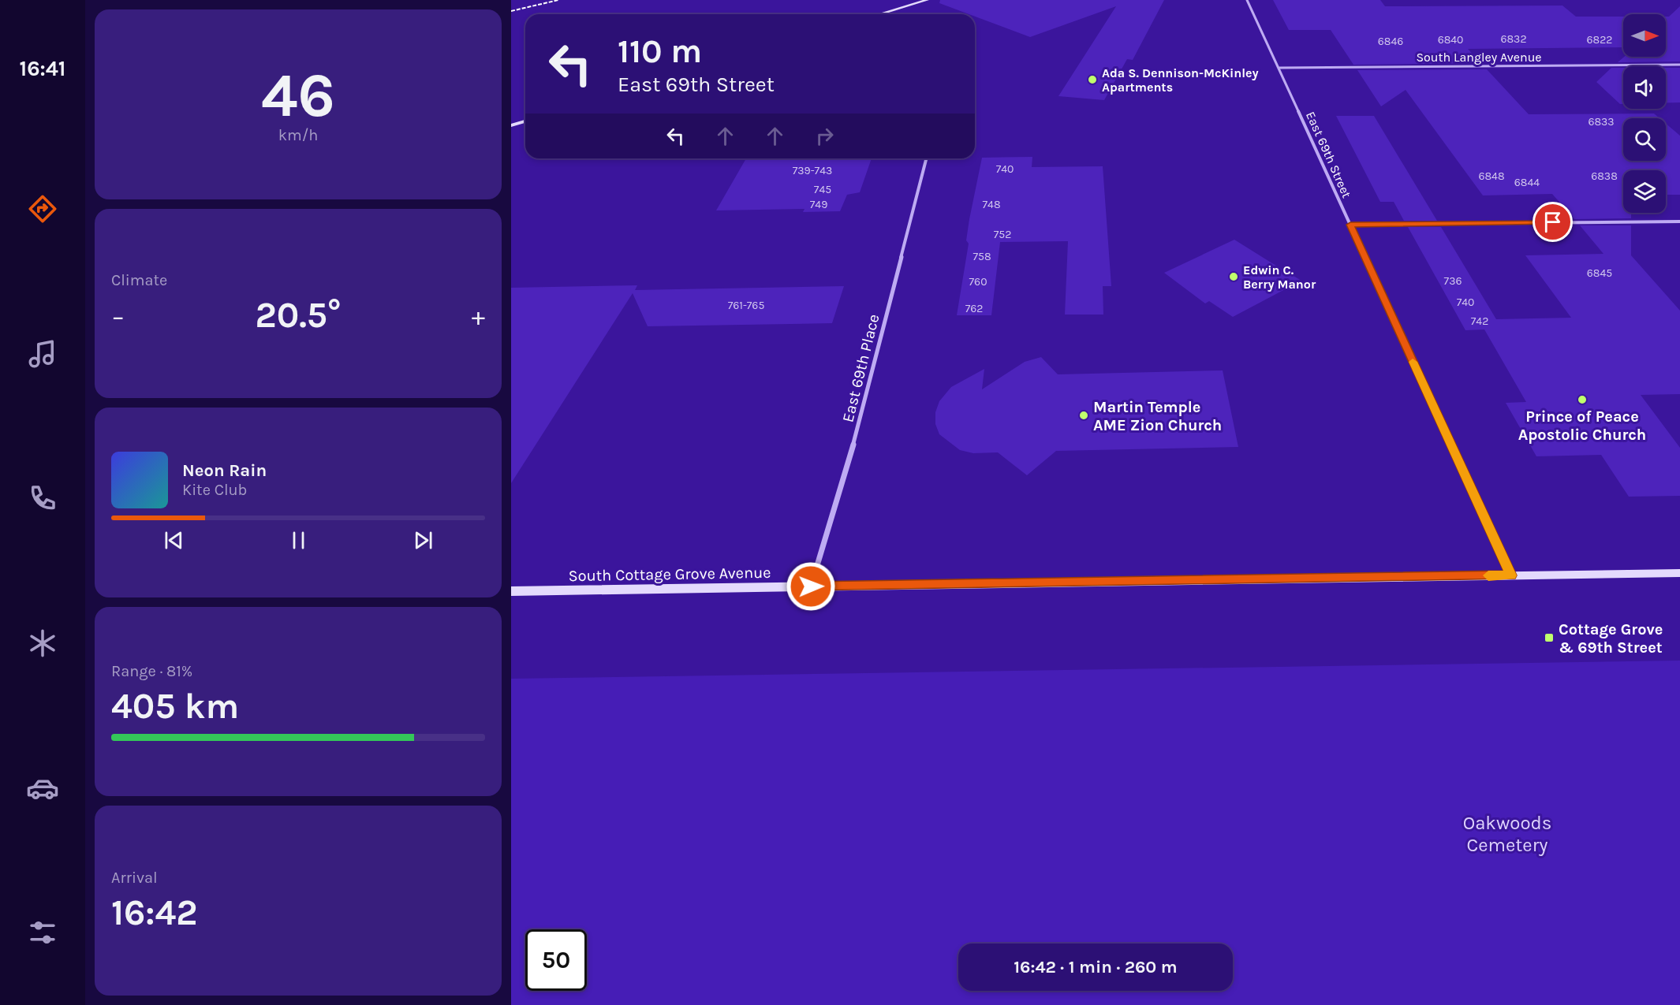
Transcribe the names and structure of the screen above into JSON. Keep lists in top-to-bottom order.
{
  "streets": {
    "main road": ["South Cottage Grove Avenue"],
    "street": ["South Langley Avenue", "East 69th Street", "East 69th Place"]
  },
  "crossings": [
    ["South Langley Avenue", "East 69th Street"],
    ["East 69th Street", "South Cottage Grove Avenue"],
    ["East 69th Place", "South Cottage Grove Avenue"]
  ],
  "parks": ["Oakwoods Cemetery"],
  "places": {
    "other": [
      "Ada S. Dennison-McKinley Apartments",
      "Edwin C. Berry Manor",
      "Prince of Peace Apostolic Church",
      "Martin Temple AME Zion Church"
    ],
    "transit": ["Cottage Grove & 69th Street"]
  },
  "house_numbers": [
    "6832",
    "6840",
    "6822",
    "6846",
    "6833",
    "740",
    "739-743",
    "6848",
    "6838",
    "6844",
    "745",
    "749",
    "748",
    "752",
    "758",
    "6845",
    "736",
    "760",
    "740",
    "761-765",
    "762",
    "742"
  ],
  "north": "right",
  "page": {
    "tabs": "16:41",
    "tile": [
      ["46", "km/h"],
      "Climate",
      ["Range · 81%", "405 km"],
      ["Arrival", "16:42"]
    ],
    "turn": ["110 m", "East 69th Street"],
    "heat": ["−", "20.5°", "+"],
    "song": ["Neon Rain", "Kite Club"],
    "limit": "50",
    "trip": "16:42 · 1 min · 260 m"
  }
}
